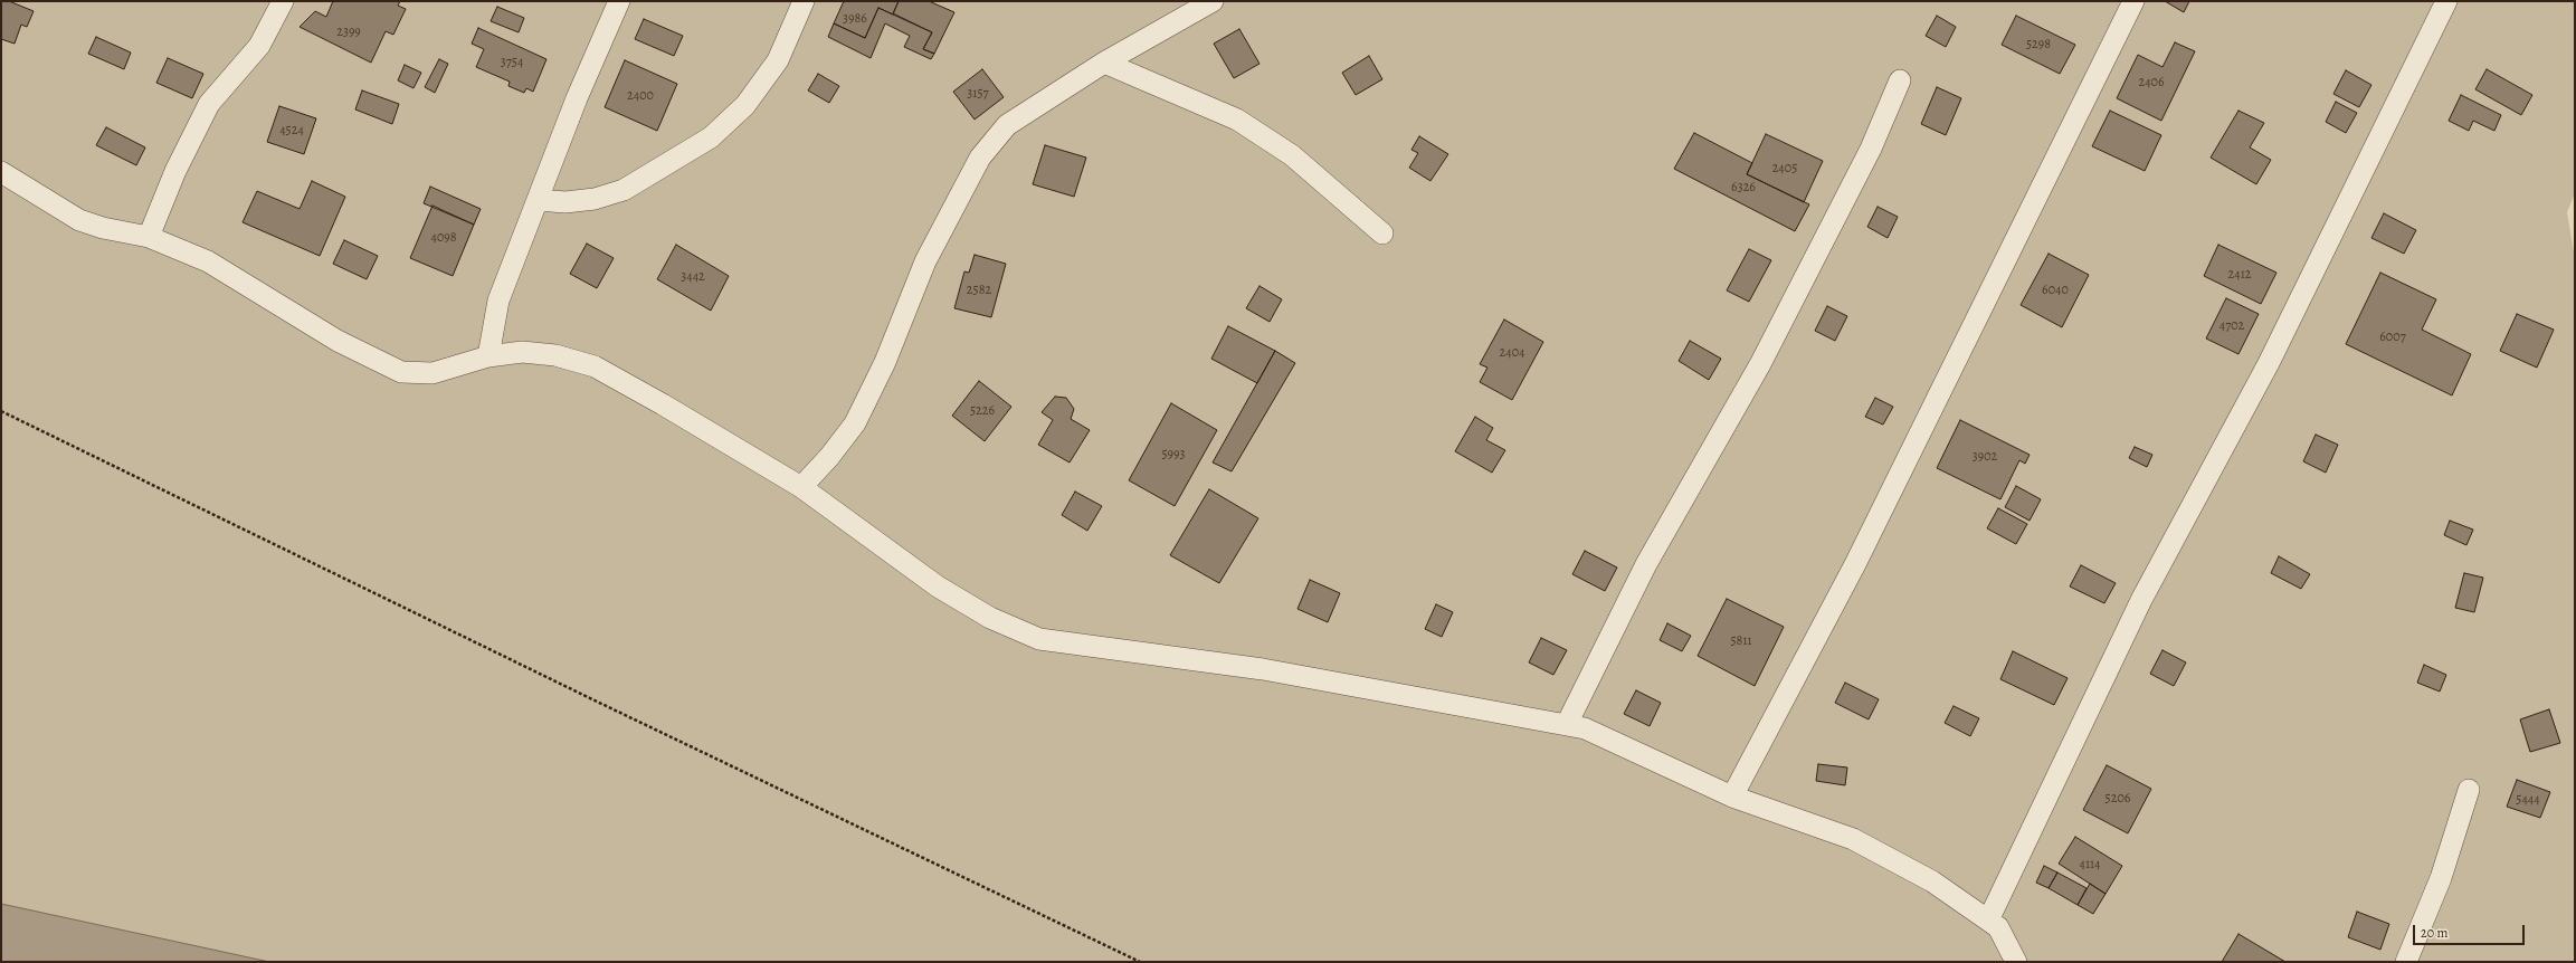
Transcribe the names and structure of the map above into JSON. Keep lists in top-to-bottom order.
{
  "house_numbers": [
    "3986",
    "2399",
    "5298",
    "3754",
    "2406",
    "3157",
    "2400",
    "4524",
    "2405",
    "6326",
    "4098",
    "2412",
    "3442",
    "2582",
    "6040",
    "4702",
    "6007",
    "2404",
    "5226",
    "5993",
    "3902",
    "5811",
    "5206",
    "5444",
    "4114"
  ],
  "scale_bar": "20 m"
}
